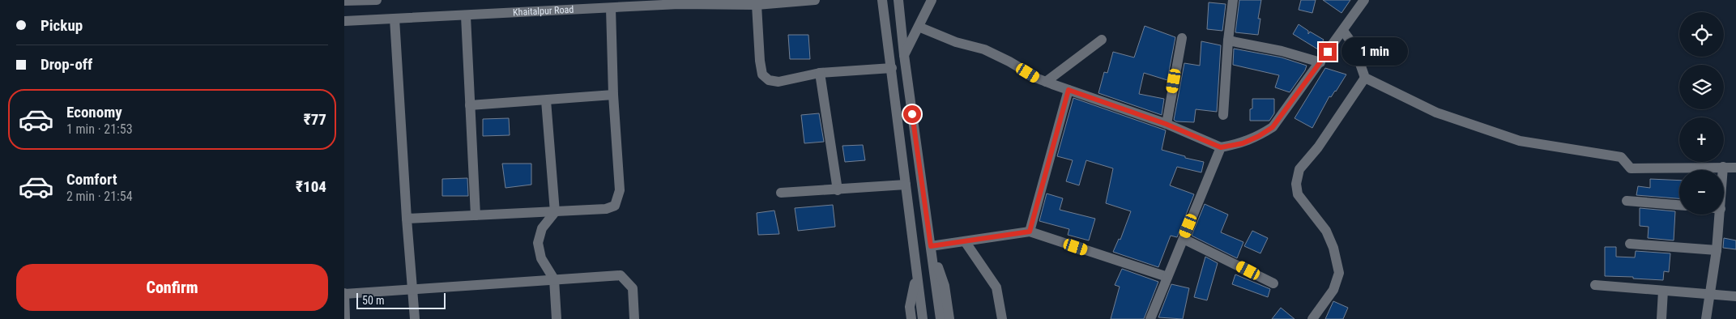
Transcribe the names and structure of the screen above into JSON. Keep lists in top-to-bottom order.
{
  "streets": {
    "street": ["Khaitalpur Road"]
  },
  "scale_bar": "50 m",
  "page": {
    "banner": ["Pickup", "Drop-off"],
    "map_buttons": ["+", "−"],
    "bubble": "1 min",
    "list": [
      {
        "name": "Economy",
        "note": "1 min · 21:53",
        "value": "₹77"
      },
      {
        "name": "Comfort",
        "note": "2 min · 21:54",
        "value": "₹104"
      }
    ],
    "buttons": "Confirm",
    "scale": "50 m"
  }
}
